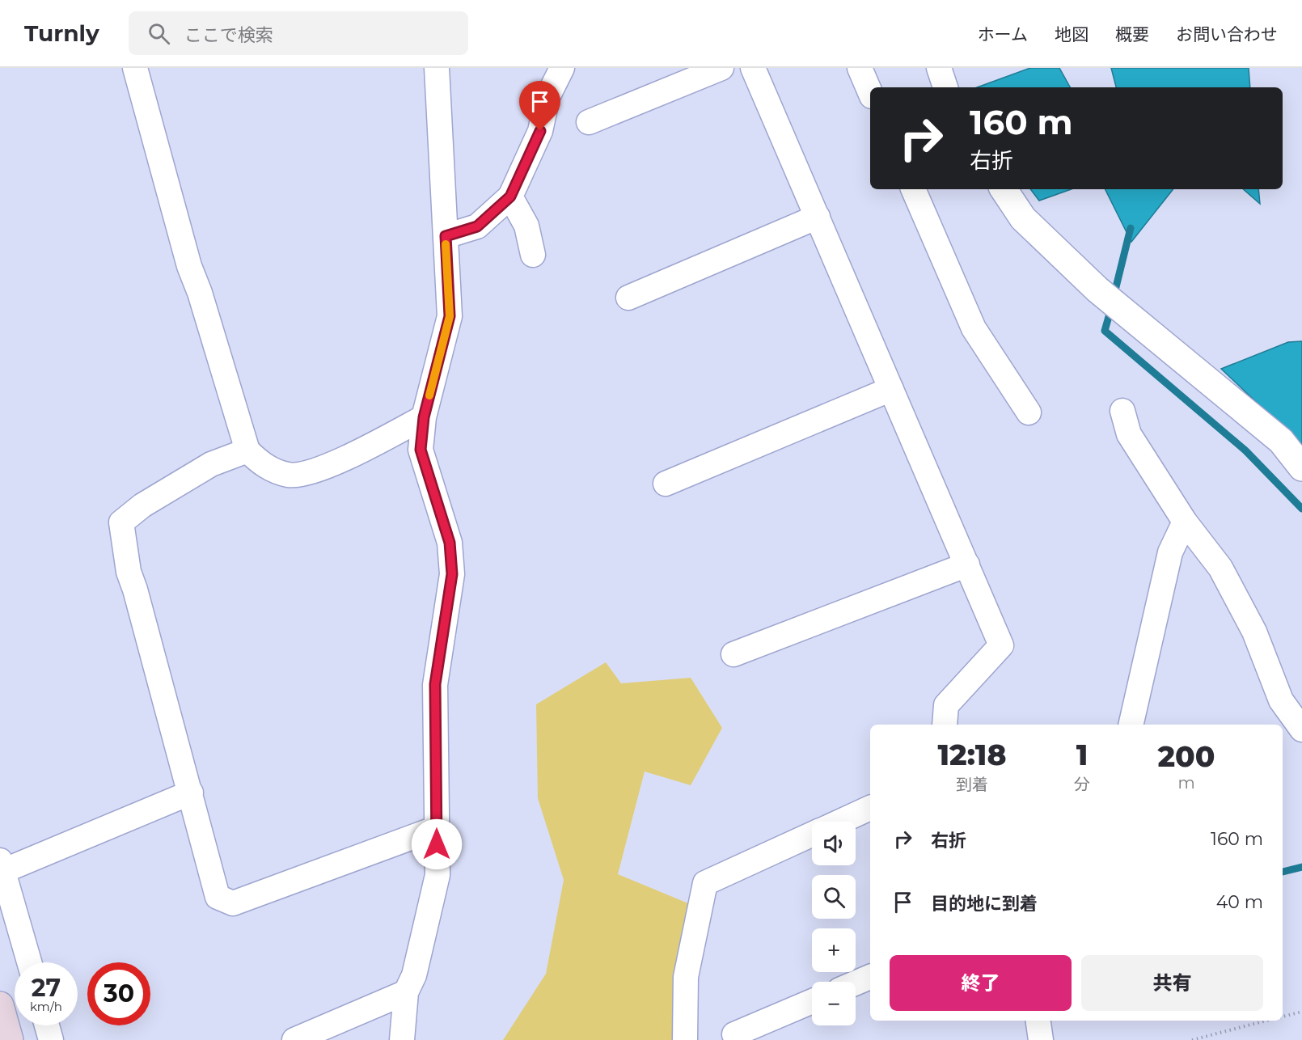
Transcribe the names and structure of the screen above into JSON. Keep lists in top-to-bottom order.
{
  "page": {
    "header": "Turnly",
    "search": "ここで検索",
    "nav": [
      "ホーム",
      "地図",
      "概要",
      "お問い合わせ"
    ],
    "turn": ["160 m", "右折"],
    "eta": [
      "12:18",
      "到着",
      "1",
      "分",
      "200",
      "m"
    ],
    "list": [
      {
        "name": "右折",
        "value": "160 m"
      },
      {
        "name": "目的地に到着",
        "value": "40 m"
      }
    ],
    "map_buttons": ["+", "−"],
    "buttons": ["終了", "共有"],
    "speed": "27 km/h",
    "limit": "30"
  }
}
